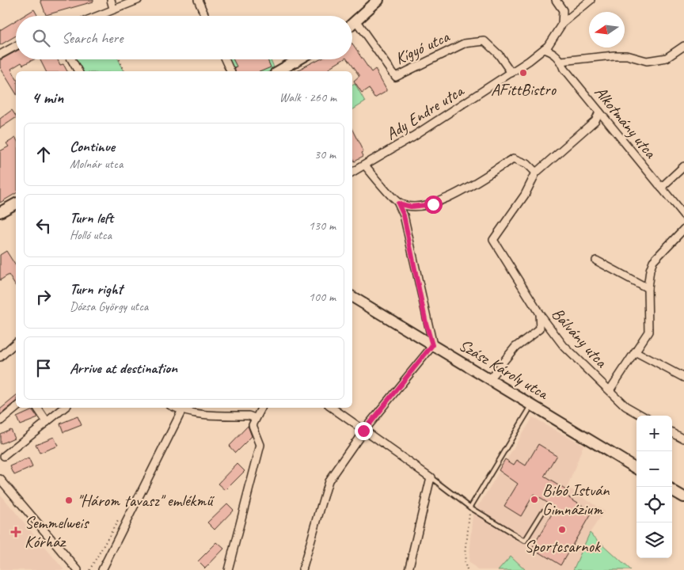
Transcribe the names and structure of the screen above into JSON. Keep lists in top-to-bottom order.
{
  "streets": {
    "main road": ["Szász Károly utca"],
    "street": [
      "Kígyó utca",
      "Ady Endre utca",
      "Alkotmány utca",
      "Bálvány utca"
    ]
  },
  "crossings": [
    ["Kígyó utca", "Ady Endre utca"],
    ["Ady Endre utca", "Alkotmány utca"]
  ],
  "places": {
    "other": [
      "AFittBistro",
      "Bibó István Gimnázium",
      "\"Három tavasz\" emlékmű",
      "Sportcsarnok"
    ],
    "health": ["Semmelweis Kórház"]
  },
  "north": "left",
  "page": {
    "search": "Search here",
    "heading": ["4 min", "Walk · 260 m"],
    "list": [
      ["Continue", "Molnár utca", "30 m"],
      ["Turn left", "Holló utca", "130 m"],
      ["Turn right", "Dózsa György utca", "100 m"],
      "Arrive at destination"
    ],
    "map_buttons": ["+", "−"]
  }
}
